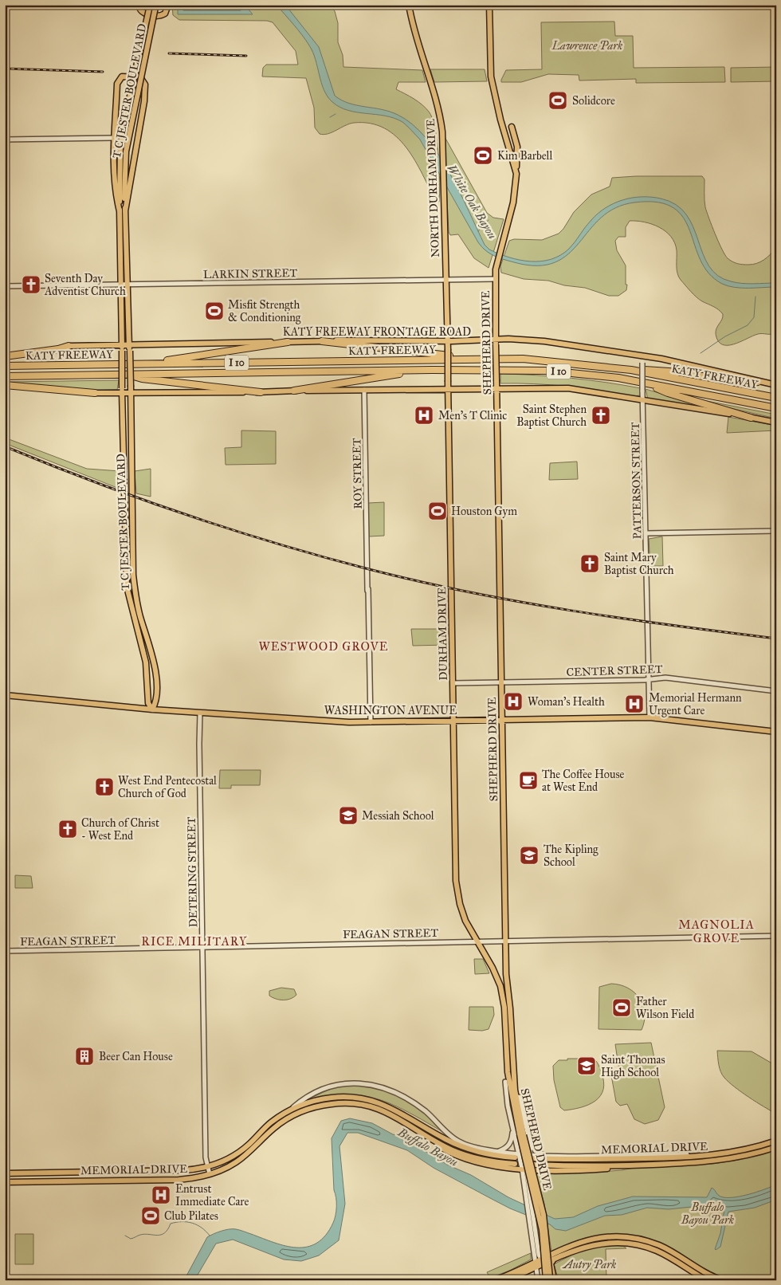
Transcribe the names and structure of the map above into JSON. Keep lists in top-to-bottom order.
{
  "streets": {
    "highway": ["KATY FREEWAY", "I 10"],
    "main road": [
      "T C JESTER BOULEVARD",
      "NORTH DURHAM DRIVE",
      "KATY FREEWAY FRONTAGE ROAD",
      "SHEPHERD DRIVE",
      "DURHAM DRIVE",
      "WASHINGTON AVENUE",
      "MEMORIAL DRIVE"
    ],
    "street": [
      "LARKIN STREET",
      "ROY STREET",
      "PATTERSON STREET",
      "CENTER STREET",
      "DETERING STREET",
      "FEAGAN STREET"
    ]
  },
  "crossings": [
    ["T C JESTER BOULEVARD", "LARKIN STREET"],
    ["T C JESTER BOULEVARD", "KATY FREEWAY FRONTAGE ROAD"],
    ["T C JESTER BOULEVARD", "WASHINGTON AVENUE"],
    ["NORTH DURHAM DRIVE", "LARKIN STREET"],
    ["NORTH DURHAM DRIVE", "DURHAM DRIVE"],
    ["LARKIN STREET", "SHEPHERD DRIVE"],
    ["LARKIN STREET", "DURHAM DRIVE"],
    ["KATY FREEWAY FRONTAGE ROAD", "SHEPHERD DRIVE"],
    ["KATY FREEWAY FRONTAGE ROAD", "PATTERSON STREET"],
    ["KATY FREEWAY FRONTAGE ROAD", "DURHAM DRIVE"],
    ["SHEPHERD DRIVE", "DURHAM DRIVE"],
    ["SHEPHERD DRIVE", "CENTER STREET"],
    ["SHEPHERD DRIVE", "WASHINGTON AVENUE"],
    ["SHEPHERD DRIVE", "FEAGAN STREET"],
    ["ROY STREET", "WASHINGTON AVENUE"],
    ["PATTERSON STREET", "CENTER STREET"],
    ["PATTERSON STREET", "WASHINGTON AVENUE"],
    ["DURHAM DRIVE", "CENTER STREET"],
    ["DURHAM DRIVE", "WASHINGTON AVENUE"],
    ["DURHAM DRIVE", "FEAGAN STREET"],
    ["WASHINGTON AVENUE", "DETERING STREET"],
    ["DETERING STREET", "FEAGAN STREET"],
    ["DETERING STREET", "MEMORIAL DRIVE"]
  ],
  "districts": ["WESTWOOD GROVE", "MAGNOLIA GROVE", "RICE MILITARY"],
  "water": ["White Oak Bayou", "Buffalo Bayou"],
  "parks": ["Lawrence Park", "Buffalo Bayou Park", "Autry Park"],
  "places": {
    "sports": [
      "Solidcore",
      "Kim Barbell",
      "Misfit Strength & Conditioning",
      "Houston Gym",
      "Father Wilson Field",
      "Club Pilates"
    ],
    "church": [
      "Seventh Day Adventist Church",
      "Saint Stephen Baptist Church",
      "Saint Mary Baptist Church",
      "West End Pentecostal Church of God",
      "Church of Christ - West End"
    ],
    "hospital": [
      "Men's T Clinic",
      "Woman's Health",
      "Memorial Hermann Urgent Care",
      "Entrust Immediate Care"
    ],
    "cafe": ["The Coffee House at West End"],
    "school or university": ["Messiah School", "The Kipling School", "Saint Thomas High School"],
    "building": ["Beer Can House"]
  }
}
